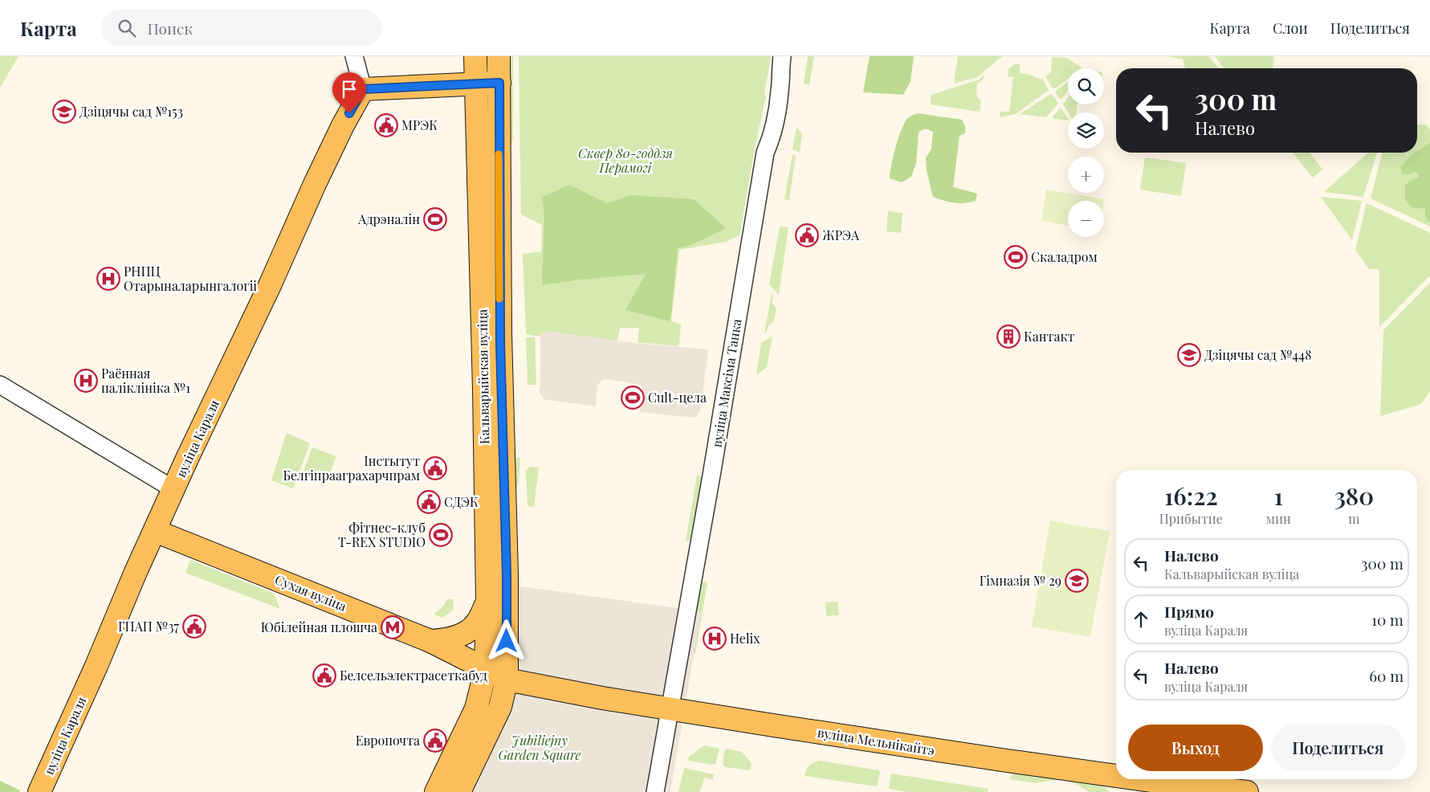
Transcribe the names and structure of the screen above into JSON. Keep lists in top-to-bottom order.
{
  "streets": {
    "main road": [
      "Кальварыйская вуліца",
      "вуліца Караля",
      "Сухая вуліца",
      "вуліца Мельнікайтэ"
    ],
    "street": ["вуліца Максіма Танка"]
  },
  "crossings": [
    ["Кальварыйская вуліца", "Сухая вуліца"],
    ["Кальварыйская вуліца", "вуліца Мельнікайтэ"],
    ["вуліца Максіма Танка", "вуліца Мельнікайтэ"],
    ["вуліца Караля", "Сухая вуліца"],
    ["Сухая вуліца", "вуліца Мельнікайтэ"]
  ],
  "parks": ["Сквер 80-годдзя Перамогі", "Jubiliejny Garden Square"],
  "places": {
    "school or university": ["Дзіцячы сад №153", "Дзіцячы сад №448", "Гімназія № 29"],
    "public building": [
      "МРЭК",
      "ЖРЭА",
      "Інстытут Белгіпрааграхарчпрам",
      "СДЭК",
      "ГПАП №37",
      "Белсельэлектрасеткабуд",
      "Европочта"
    ],
    "sports": [
      "Адрэналін",
      "Скаладром",
      "Cult-цела",
      "Фітнес-клуб T-REX STUDIO"
    ],
    "hospital": ["РНПЦ Отарыналарынгалогіі", "Раённая паліклініка №1", "Helix"],
    "building": ["Кантакт"],
    "metro station": ["Юбілейная плошча"]
  },
  "page": {
    "header": "Карта",
    "search": "Поиск",
    "nav": ["Карта", "Слои", "Поделиться"],
    "map_buttons": ["+", "−"],
    "turn": ["300 m", "Налево"],
    "eta": [
      "16:22",
      "Прибытие",
      "1",
      "мин",
      "380",
      "m"
    ],
    "list": [
      {
        "name": "Налево",
        "note": "Кальварыйская вуліца",
        "value": "300 m"
      },
      {
        "name": "Прямо",
        "note": "вуліца Караля",
        "value": "10 m"
      },
      {
        "name": "Налево",
        "note": "вуліца Караля",
        "value": "60 m"
      }
    ],
    "buttons": ["Выход", "Поделиться"]
  }
}
